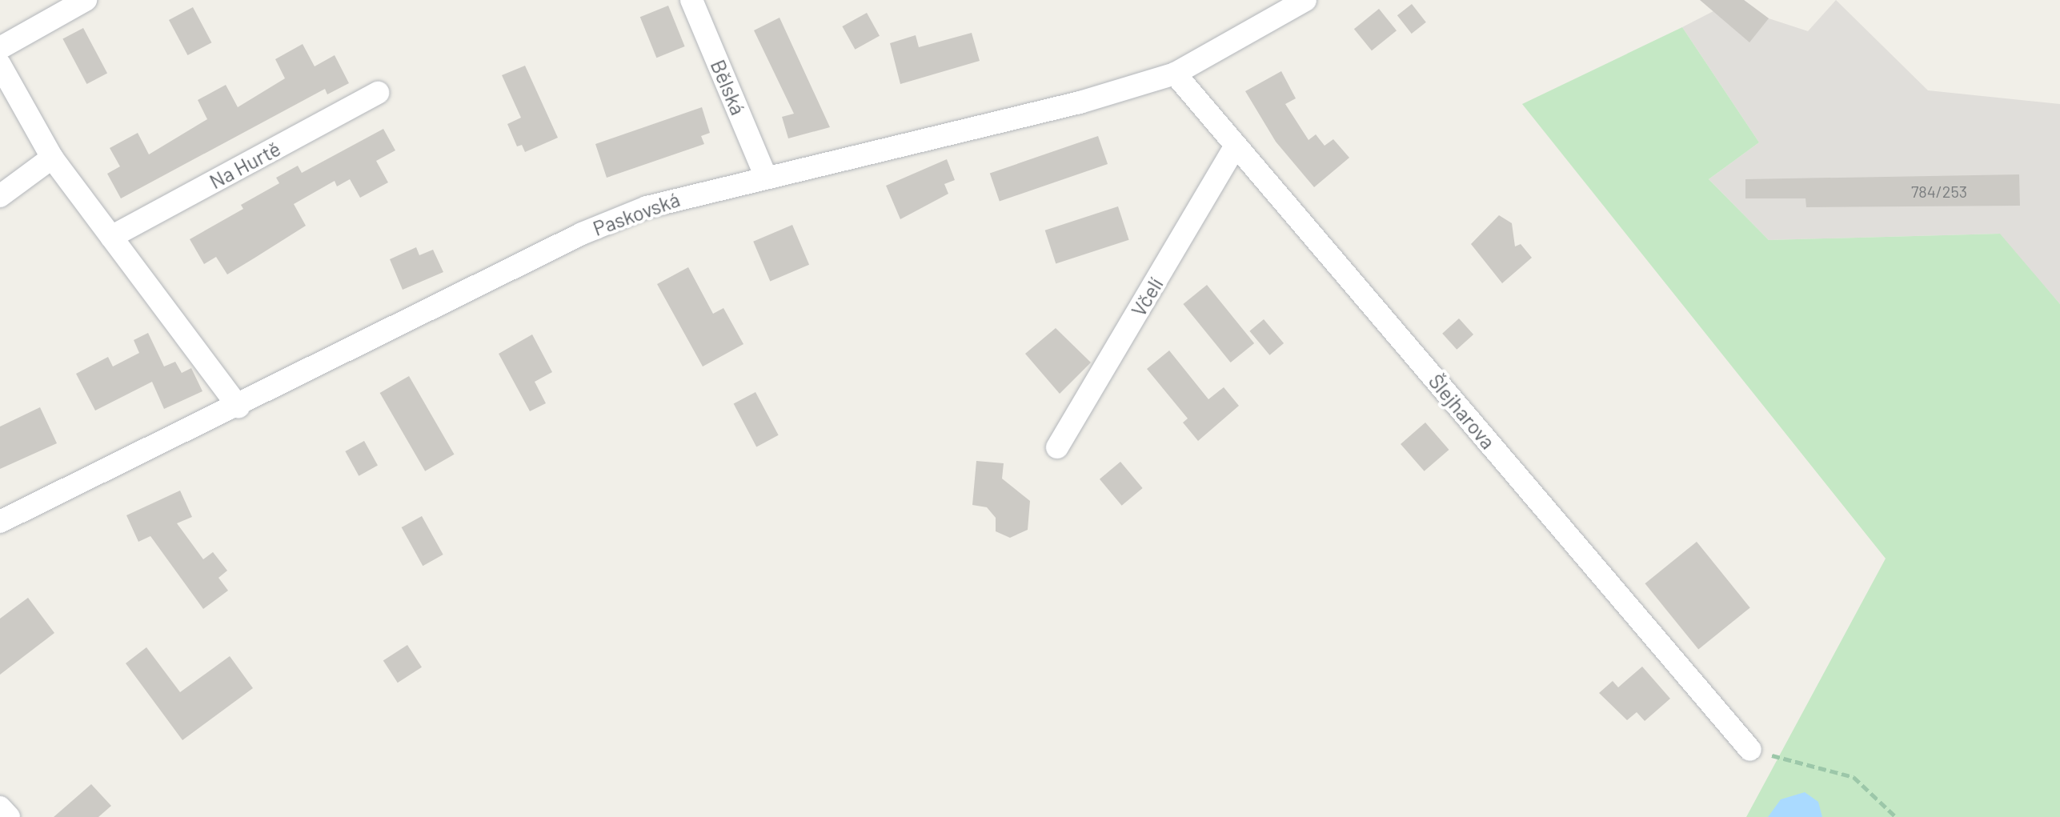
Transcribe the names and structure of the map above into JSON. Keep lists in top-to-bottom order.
{
  "streets": {
    "street": [
      "Bělská",
      "Na Hurtě",
      "Paskovská",
      "Včelí",
      "Šlejharova"
    ]
  },
  "crossings": [
    ["Bělská", "Paskovská"],
    ["Paskovská", "Šlejharova"],
    ["Včelí", "Šlejharova"]
  ],
  "house_numbers": ["784/253"]
}
